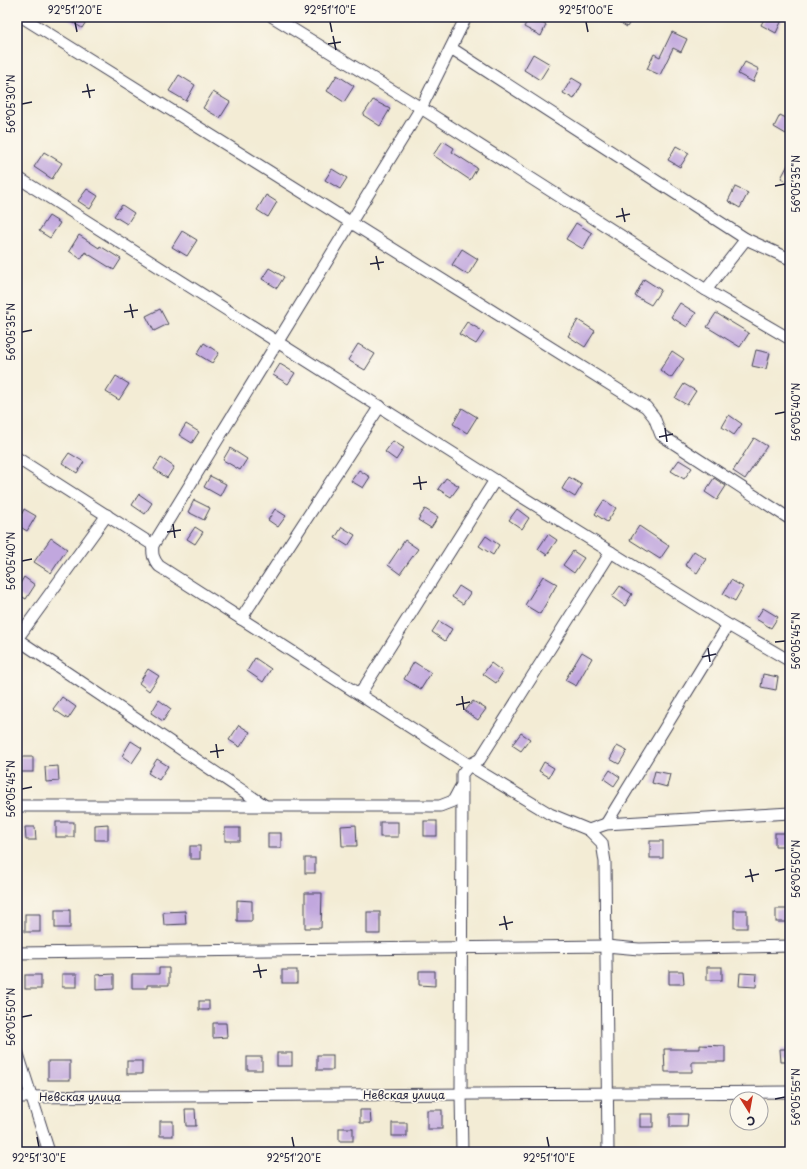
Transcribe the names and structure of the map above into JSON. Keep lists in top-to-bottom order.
{
  "streets": {
    "street": ["Невская улица"]
  },
  "north": "bottom",
  "coordinates": [
    "92°51'20\"E",
    "92°51'10\"E",
    "92°51'00\"E",
    "56°05'30\"N",
    "56°05'35\"N",
    "56°05'40\"N",
    "56°05'45\"N",
    "56°05'50\"N",
    "56°05'55\"N",
    "92°51'30\"E"
  ]
}
